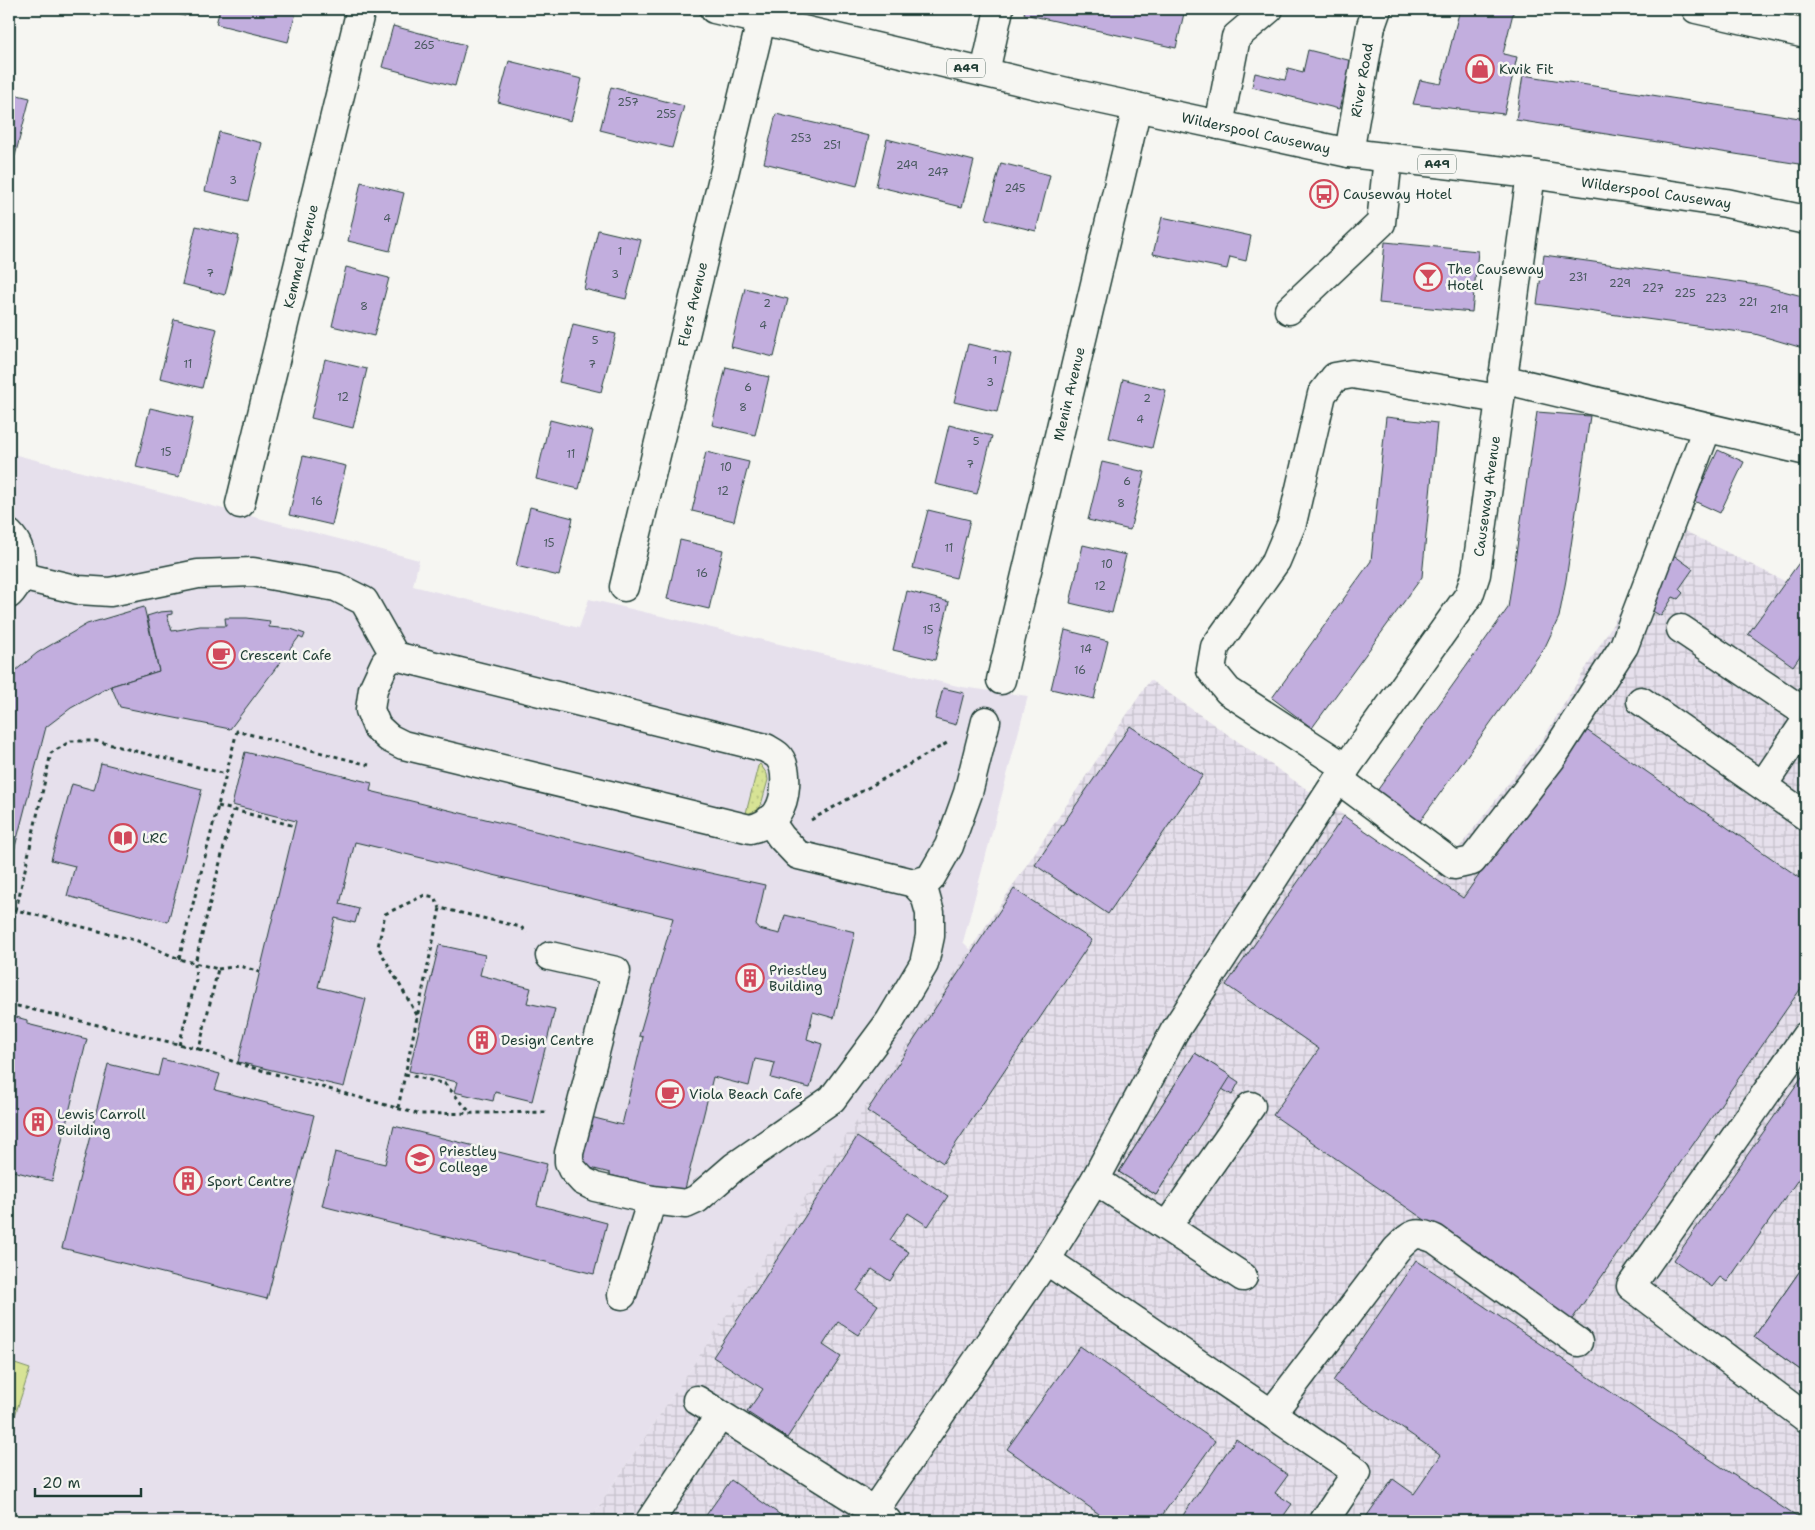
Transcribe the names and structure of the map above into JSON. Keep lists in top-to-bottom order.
{
  "streets": {
    "main road": [
      "A49",
      "River Road",
      "Wilderspool Causeway",
      "Kemmel Avenue",
      "Flers Avenue",
      "Menin Avenue",
      "Causeway Avenue"
    ]
  },
  "crossings": [
    ["River Road", "Wilderspool Causeway"],
    ["Wilderspool Causeway", "Flers Avenue"],
    ["Wilderspool Causeway", "Menin Avenue"],
    ["Wilderspool Causeway", "Causeway Avenue"]
  ],
  "places": {
    "shop": ["Kwik Fit"],
    "bus stop": ["Causeway Hotel"],
    "bar": ["The Causeway Hotel"],
    "cafe": ["Crescent Cafe", "Viola Beach Cafe"],
    "library": ["LRC"],
    "building": [
      "Priestley Building",
      "Design Centre",
      "Lewis Carroll Building",
      "Sport Centre"
    ],
    "school or university": ["Priestley College"]
  },
  "house_numbers": [
    "265",
    "257",
    "255",
    "253",
    "251",
    "249",
    "247",
    "3",
    "245",
    "4",
    "1",
    "7",
    "3",
    "231",
    "229",
    "227",
    "225",
    "223",
    "221",
    "2",
    "8",
    "219",
    "4",
    "5",
    "1",
    "11",
    "7",
    "3",
    "6",
    "12",
    "2",
    "8",
    "4",
    "5",
    "15",
    "11",
    "7",
    "10",
    "6",
    "12",
    "16",
    "8",
    "15",
    "11",
    "10",
    "16",
    "12",
    "13",
    "15",
    "14",
    "16"
  ],
  "scale_bar": "20 m"
}
